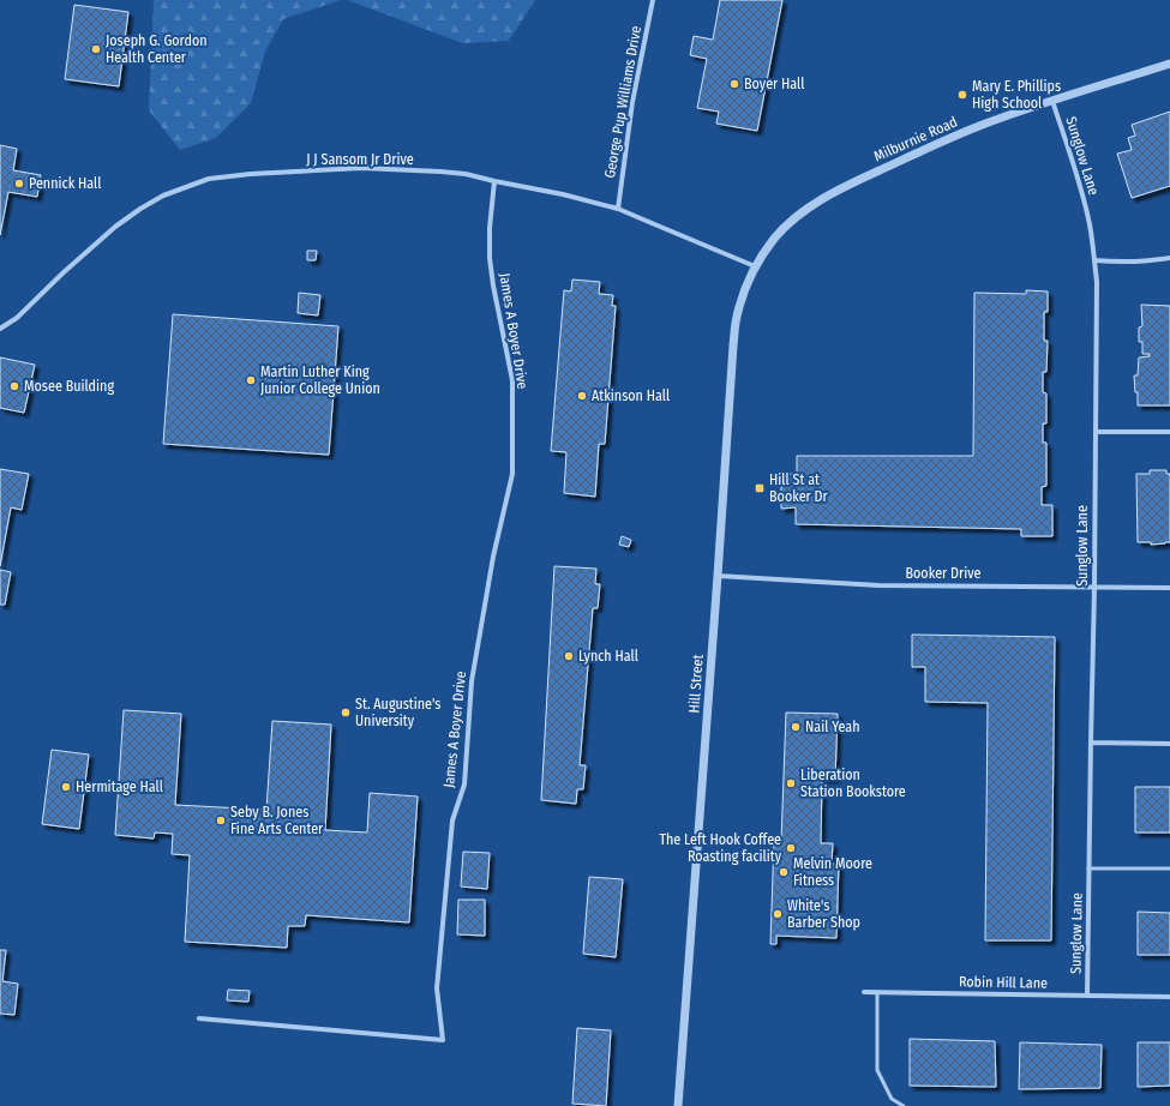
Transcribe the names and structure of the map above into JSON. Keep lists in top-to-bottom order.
{
  "streets": {
    "street": [
      "George Pup Williams Drive",
      "Milburnie Road",
      "Sunglow Lane",
      "J J Sansom Jr Drive",
      "James A Boyer Drive",
      "Booker Drive",
      "Hill Street",
      "Robin Hill Lane"
    ]
  },
  "crossings": [
    ["George Pup Williams Drive", "J J Sansom Jr Drive"],
    ["Milburnie Road", "Sunglow Lane"],
    ["Milburnie Road", "J J Sansom Jr Drive"],
    ["Milburnie Road", "Hill Street"],
    ["Sunglow Lane", "Booker Drive"],
    ["Sunglow Lane", "Robin Hill Lane"],
    ["J J Sansom Jr Drive", "James A Boyer Drive"],
    ["J J Sansom Jr Drive", "Hill Street"],
    ["Booker Drive", "Hill Street"]
  ],
  "places": {
    "other": [
      "Joseph G. Gordon Health Center",
      "Boyer Hall",
      "Mary E. Phillips High School",
      "Pennick Hall",
      "Martin Luther King Junior College Union",
      "Mosee Building",
      "Atkinson Hall",
      "Lynch Hall",
      "St. Augustine's University",
      "Nail Yeah",
      "Liberation Station Bookstore",
      "Hermitage Hall",
      "Seby B. Jones Fine Arts Center",
      "The Left Hook Coffee Roasting facility",
      "Melvin Moore Fitness",
      "White's Barber Shop"
    ],
    "transit": ["Hill St at Booker Dr"]
  }
}
